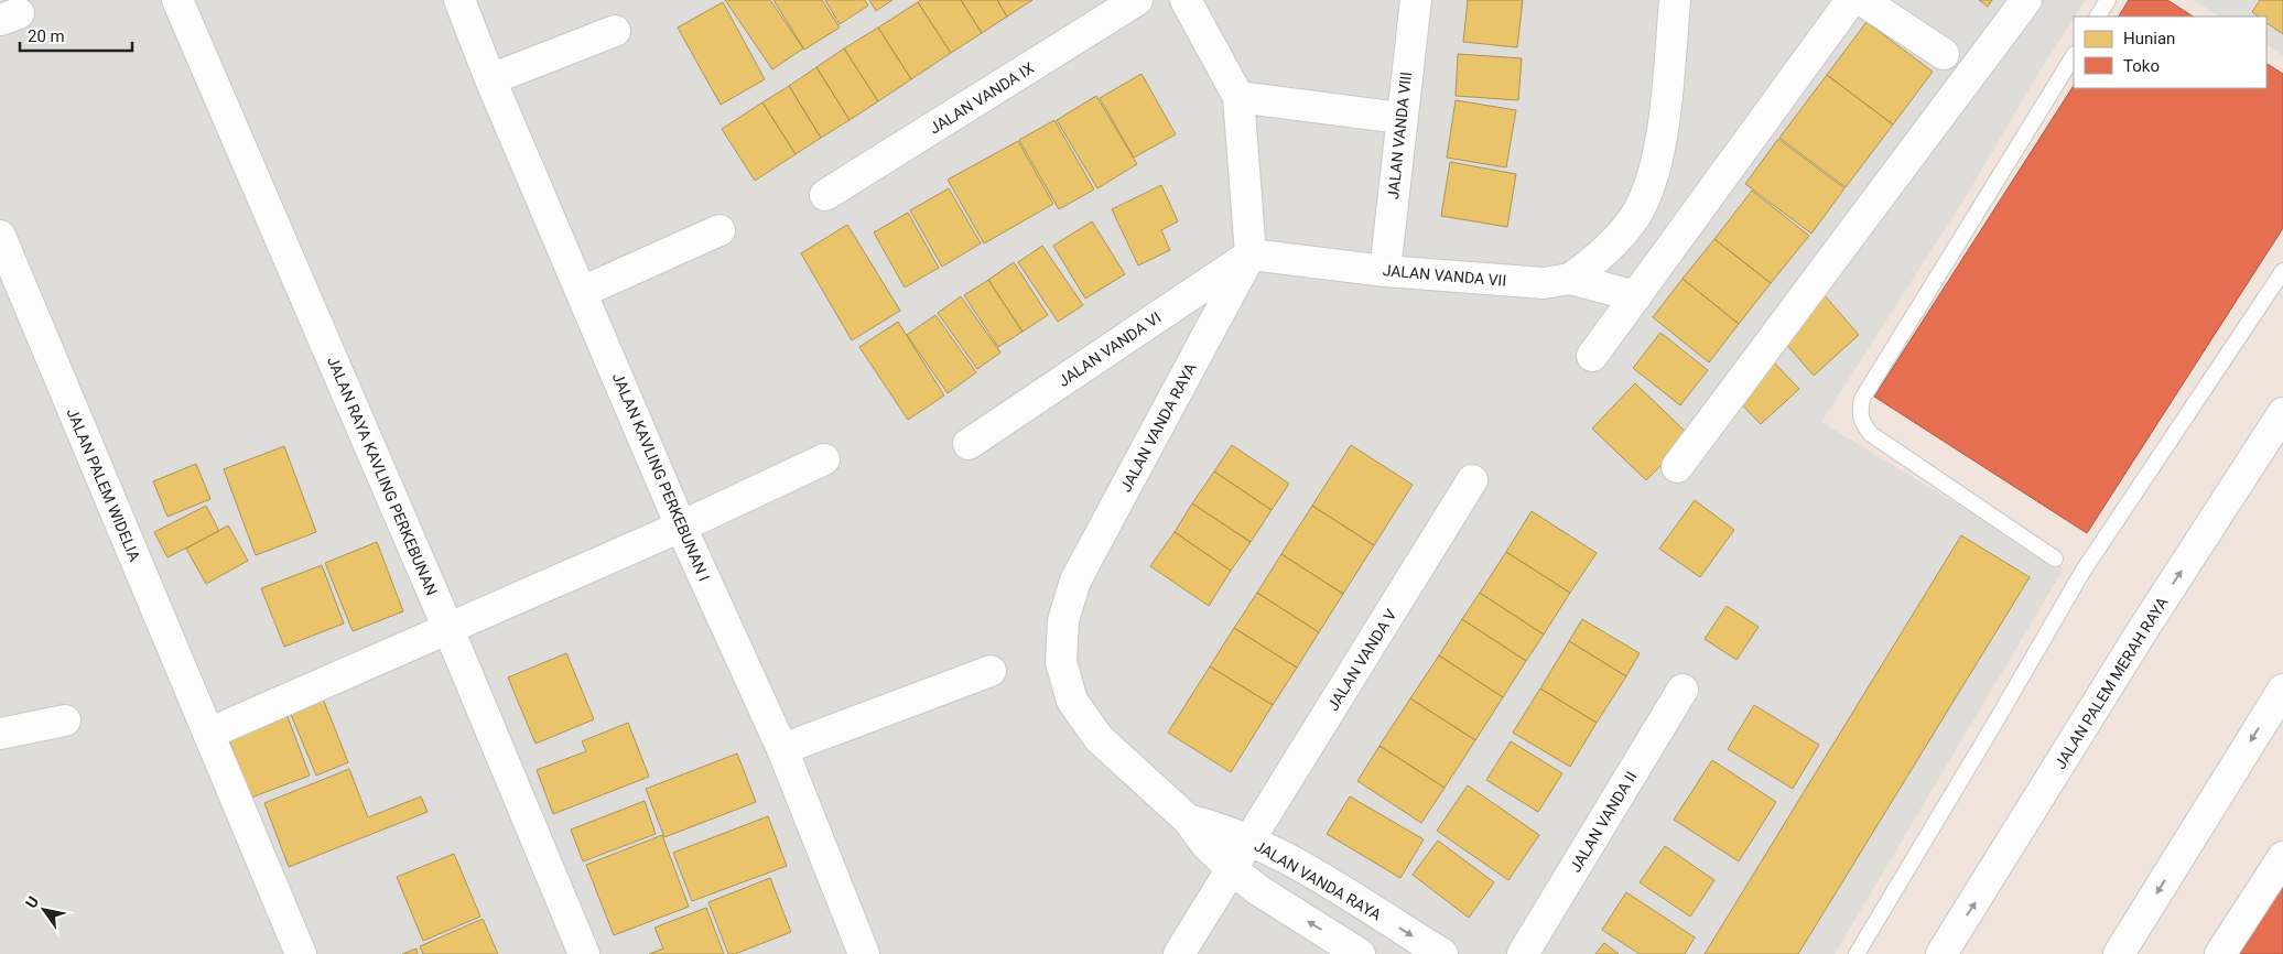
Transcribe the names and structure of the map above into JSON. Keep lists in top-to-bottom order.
{
  "streets": {
    "street": [
      "JALAN VANDA IX",
      "JALAN VANDA VIII",
      "JALAN VANDA VII",
      "JALAN VANDA VI",
      "JALAN VANDA RAYA",
      "JALAN RAYA KAVLING PERKEBUNAN",
      "JALAN KAVLING PERKEBUNAN I",
      "JALAN PALEM WIDELIA",
      "JALAN VANDA V",
      "JALAN PALEM MERAH RAYA",
      "JALAN VANDA II"
    ]
  },
  "crossings": [
    ["JALAN VANDA VIII", "JALAN VANDA VII"],
    ["JALAN VANDA VII", "JALAN VANDA VI"],
    ["JALAN VANDA VII", "JALAN VANDA RAYA"],
    ["JALAN VANDA VI", "JALAN VANDA RAYA"],
    ["JALAN VANDA RAYA", "JALAN VANDA V"]
  ],
  "legend": ["Hunian", "Toko"],
  "scale_bar": "20 m",
  "north": "top left"
}
